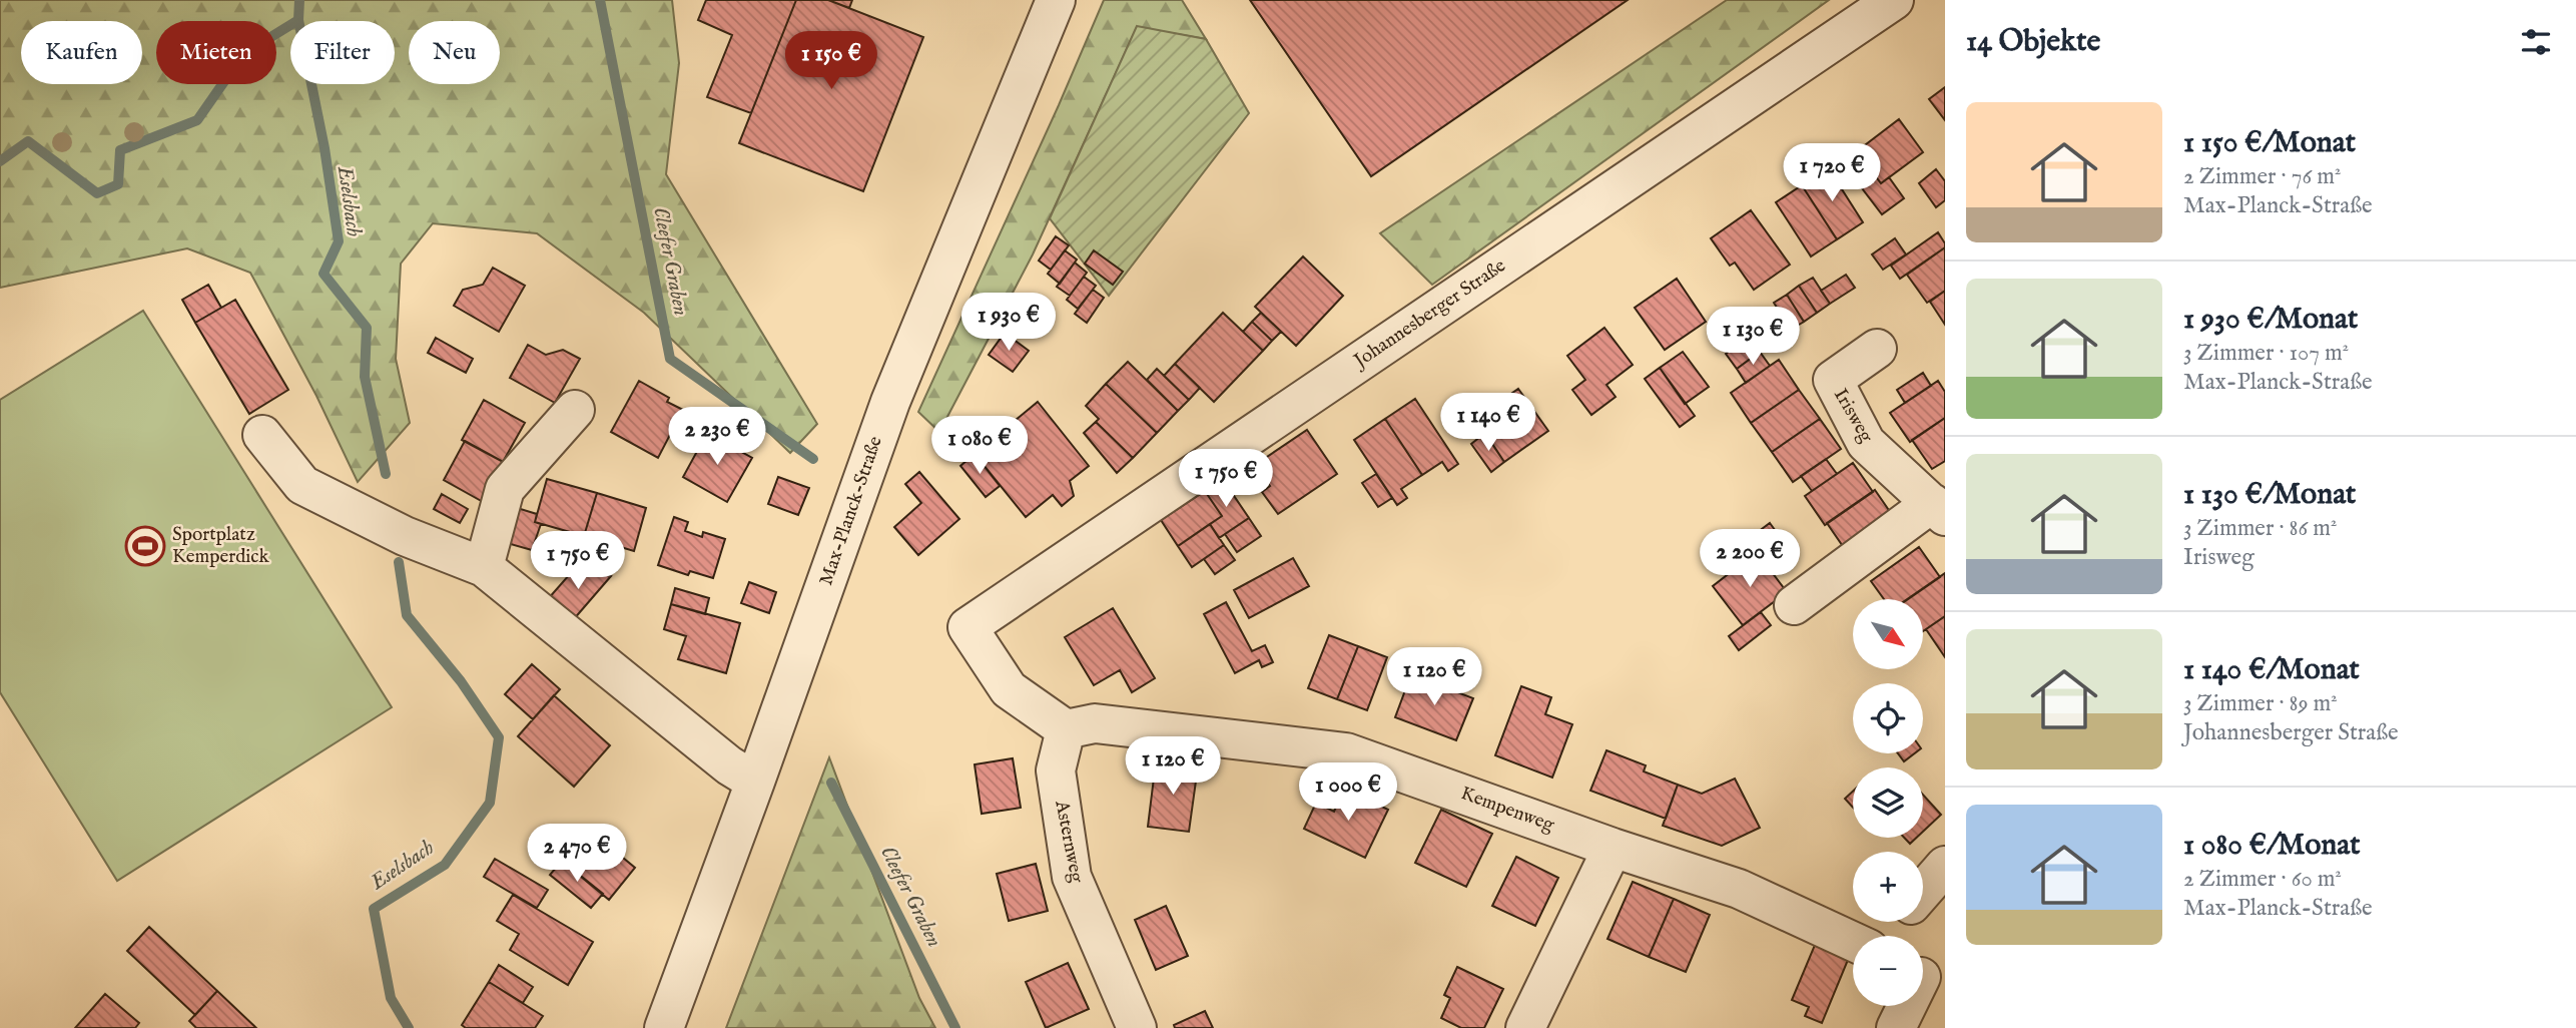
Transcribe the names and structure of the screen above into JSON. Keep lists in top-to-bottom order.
{
  "streets": {
    "street": [
      "Johannesberger Straße",
      "Irisweg",
      "Max-Planck-Straße",
      "Kempenweg",
      "Asternweg"
    ]
  },
  "crossings": [
    ["Johannesberger Straße", "Kempenweg"],
    ["Johannesberger Straße", "Asternweg"],
    ["Kempenweg", "Asternweg"]
  ],
  "water": ["Eselsbach", "Cleefer Graben"],
  "places": {
    "sports": ["Sportplatz Kemperdick"]
  },
  "north": "bottom right",
  "page": {
    "heading": "14 Objekte",
    "chip": [
      "Kaufen",
      "Mieten",
      "Filter",
      "Neu"
    ],
    "price": [
      "1 150 €",
      "1 720 €",
      "1 930 €",
      "1 130 €",
      "1 140 €",
      "2 230 €",
      "1 080 €",
      "1 750 €",
      "2 200 €",
      "1 750 €",
      "1 120 €",
      "1 120 €",
      "1 000 €",
      "2 470 €"
    ],
    "list": [
      {
        "name": "1 150 €/Monat",
        "note": "2 Zimmer · 76 m² · Max-Planck-Straße"
      },
      {
        "name": "1 930 €/Monat",
        "note": "3 Zimmer · 107 m² · Max-Planck-Straße"
      },
      {
        "name": "1 130 €/Monat",
        "note": "3 Zimmer · 86 m² · Irisweg"
      },
      {
        "name": "1 140 €/Monat",
        "note": "3 Zimmer · 89 m² · Johannesberger Straße"
      },
      {
        "name": "1 080 €/Monat",
        "note": "2 Zimmer · 60 m² · Max-Planck-Straße"
      }
    ],
    "map_buttons": ["+", "−"]
  }
}
